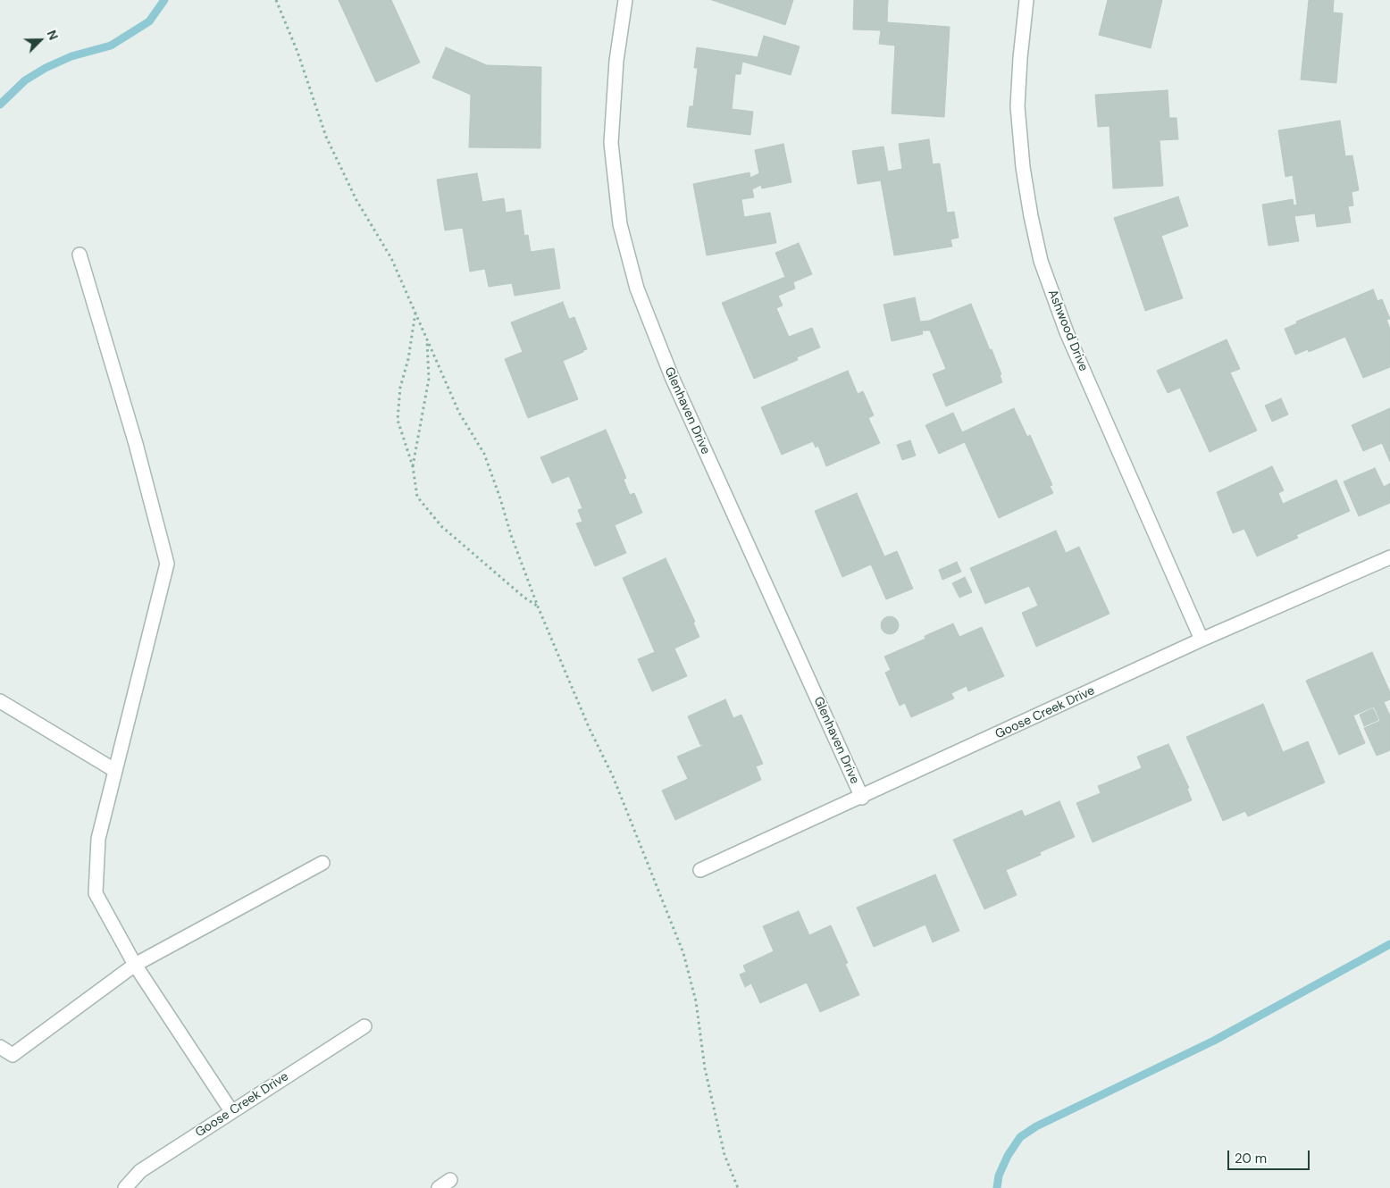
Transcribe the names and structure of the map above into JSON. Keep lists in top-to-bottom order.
{
  "streets": {
    "street": ["Ashwood Drive", "Glenhaven Drive", "Goose Creek Drive"]
  },
  "crossings": [
    ["Ashwood Drive", "Goose Creek Drive"],
    ["Glenhaven Drive", "Goose Creek Drive"]
  ],
  "scale_bar": "20 m",
  "north": "top right"
}
